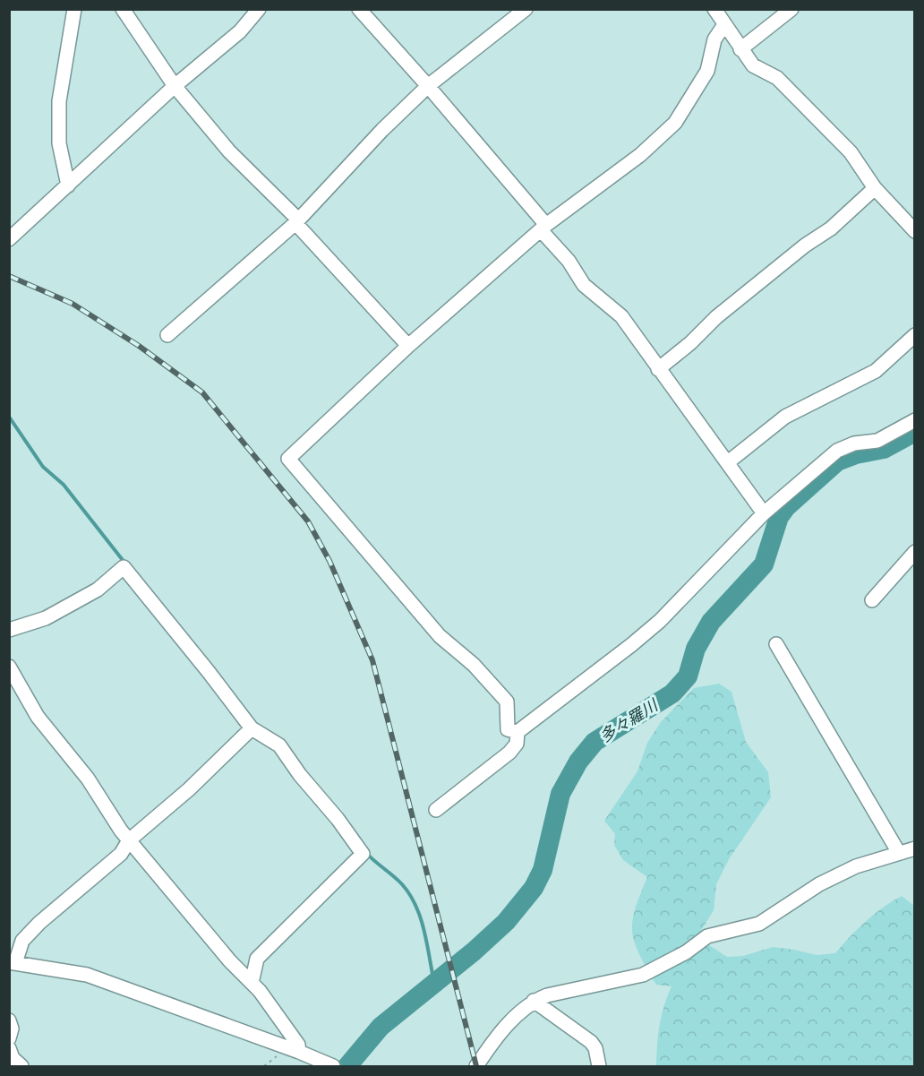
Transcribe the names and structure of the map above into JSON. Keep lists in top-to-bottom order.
{
  "water": ["多々羅川"]
}
